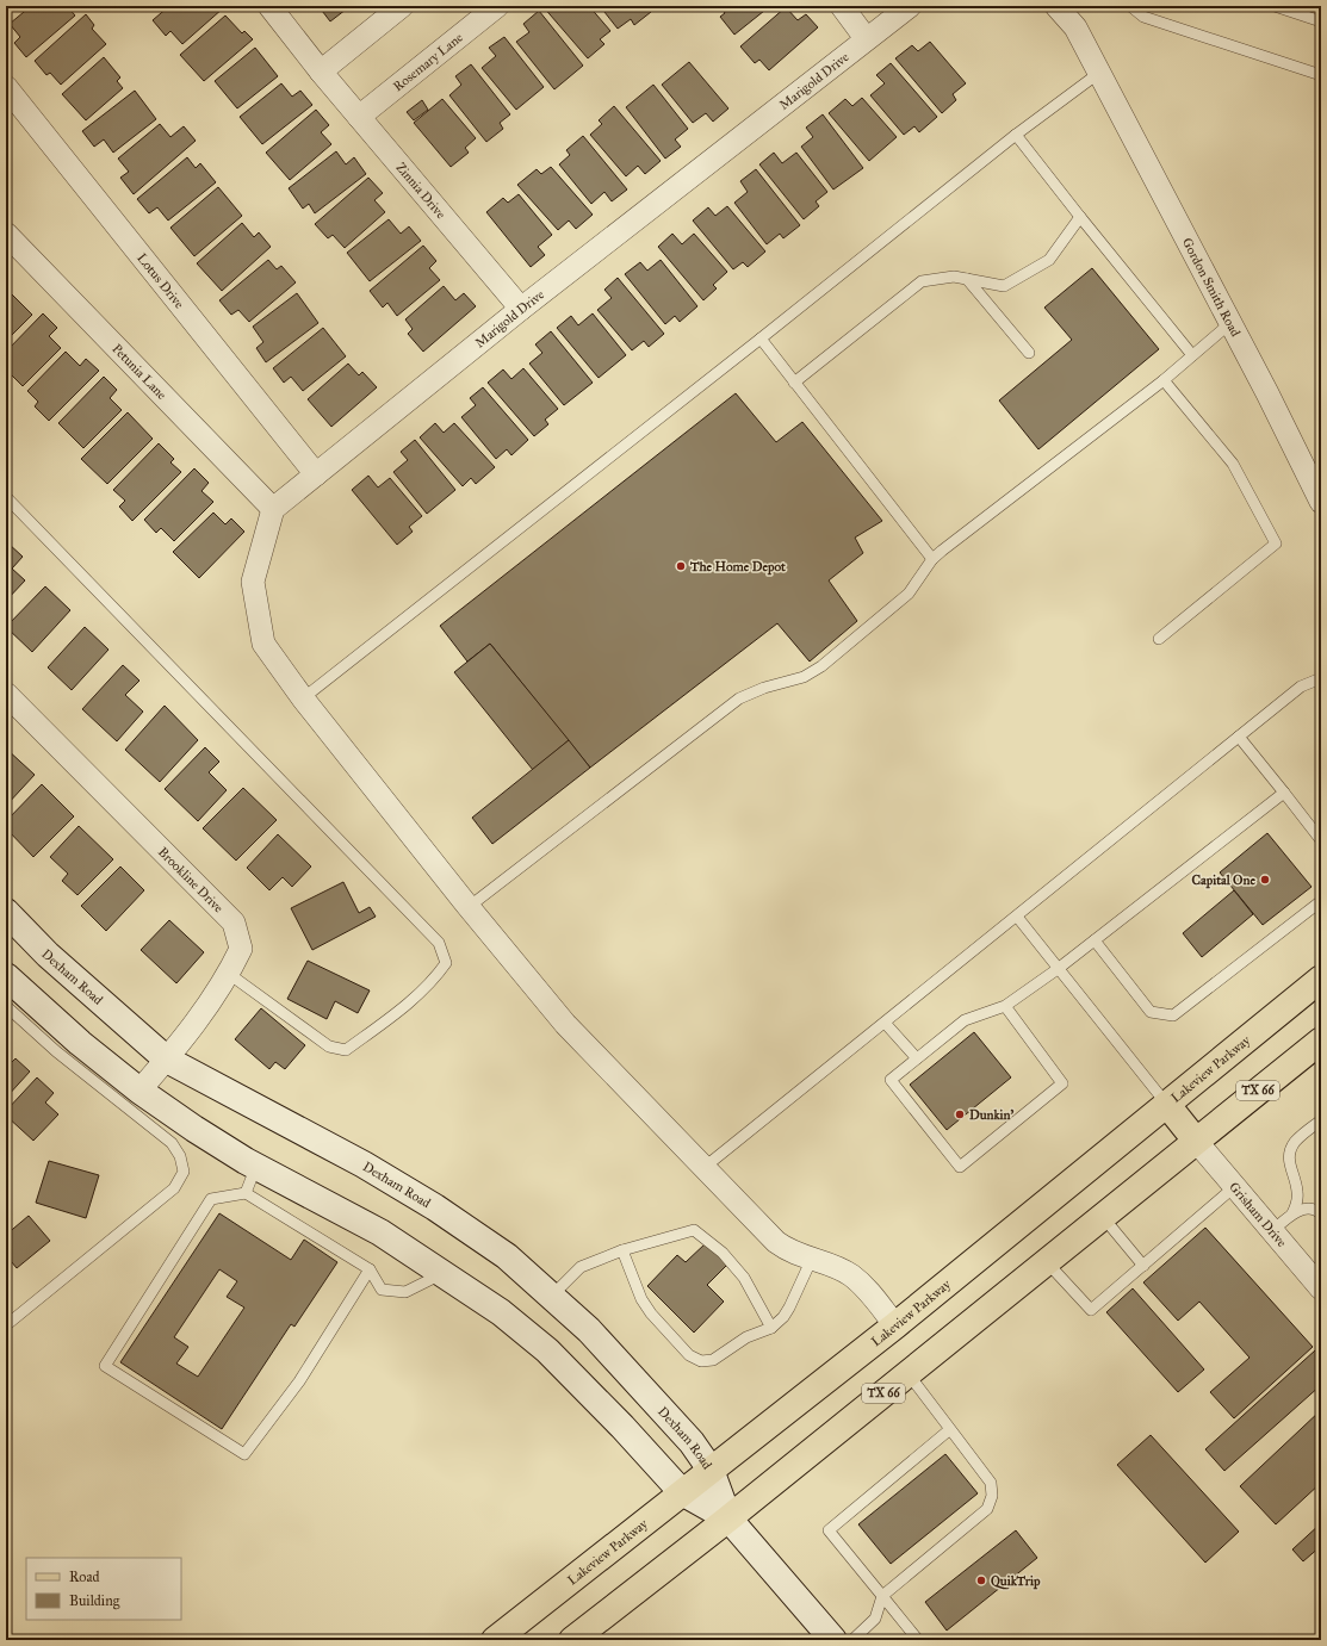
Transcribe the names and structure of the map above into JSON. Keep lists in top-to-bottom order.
{
  "streets": {
    "main road": ["Lakeview Parkway", "TX 66"],
    "street": [
      "Rosemary Lane",
      "Marigold Drive",
      "Zinnia Drive",
      "Lotus Drive",
      "Gordon Smith Road",
      "Petunia Lane",
      "Brookline Drive",
      "Dexham Road",
      "Grisham Drive"
    ]
  },
  "crossings": [
    ["Rosemary Lane", "Zinnia Drive"],
    ["Marigold Drive", "Zinnia Drive"],
    ["Marigold Drive", "Lotus Drive"],
    ["Marigold Drive", "Petunia Lane"],
    ["Brookline Drive", "Dexham Road"],
    ["Dexham Road", "Lakeview Parkway"],
    ["Dexham Road", "TX 66"],
    ["TX 66", "Grisham Drive"]
  ],
  "places": [
    "The Home Depot",
    "Capital One",
    "Dunkin'",
    "QuikTrip"
  ],
  "legend": ["Road", "Building"]
}
